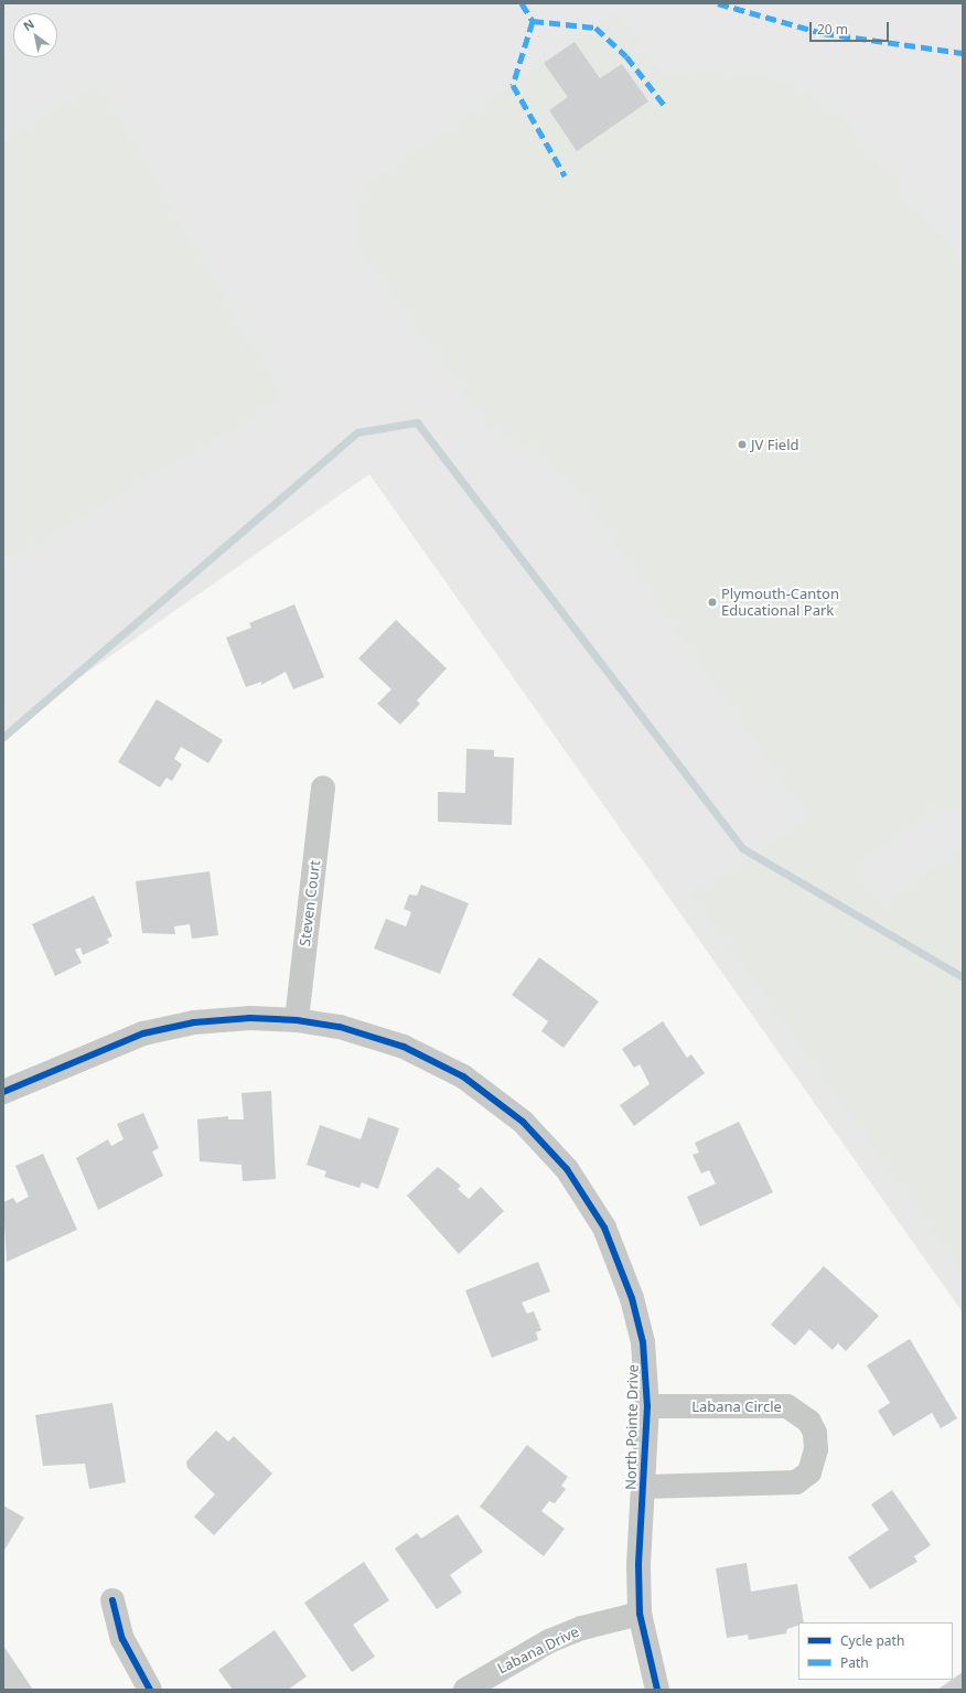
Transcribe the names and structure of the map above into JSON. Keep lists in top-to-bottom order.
{
  "streets": {
    "street": [
      "Steven Court",
      "Labana Circle",
      "North Pointe Drive",
      "Labana Drive"
    ]
  },
  "crossings": [
    ["Steven Court", "North Pointe Drive"],
    ["Labana Circle", "North Pointe Drive"],
    ["North Pointe Drive", "Labana Drive"]
  ],
  "places": ["JV Field", "Plymouth-Canton Educational Park"],
  "legend": ["Cycle path", "Path"],
  "scale_bar": "20 m",
  "north": "top left"
}
